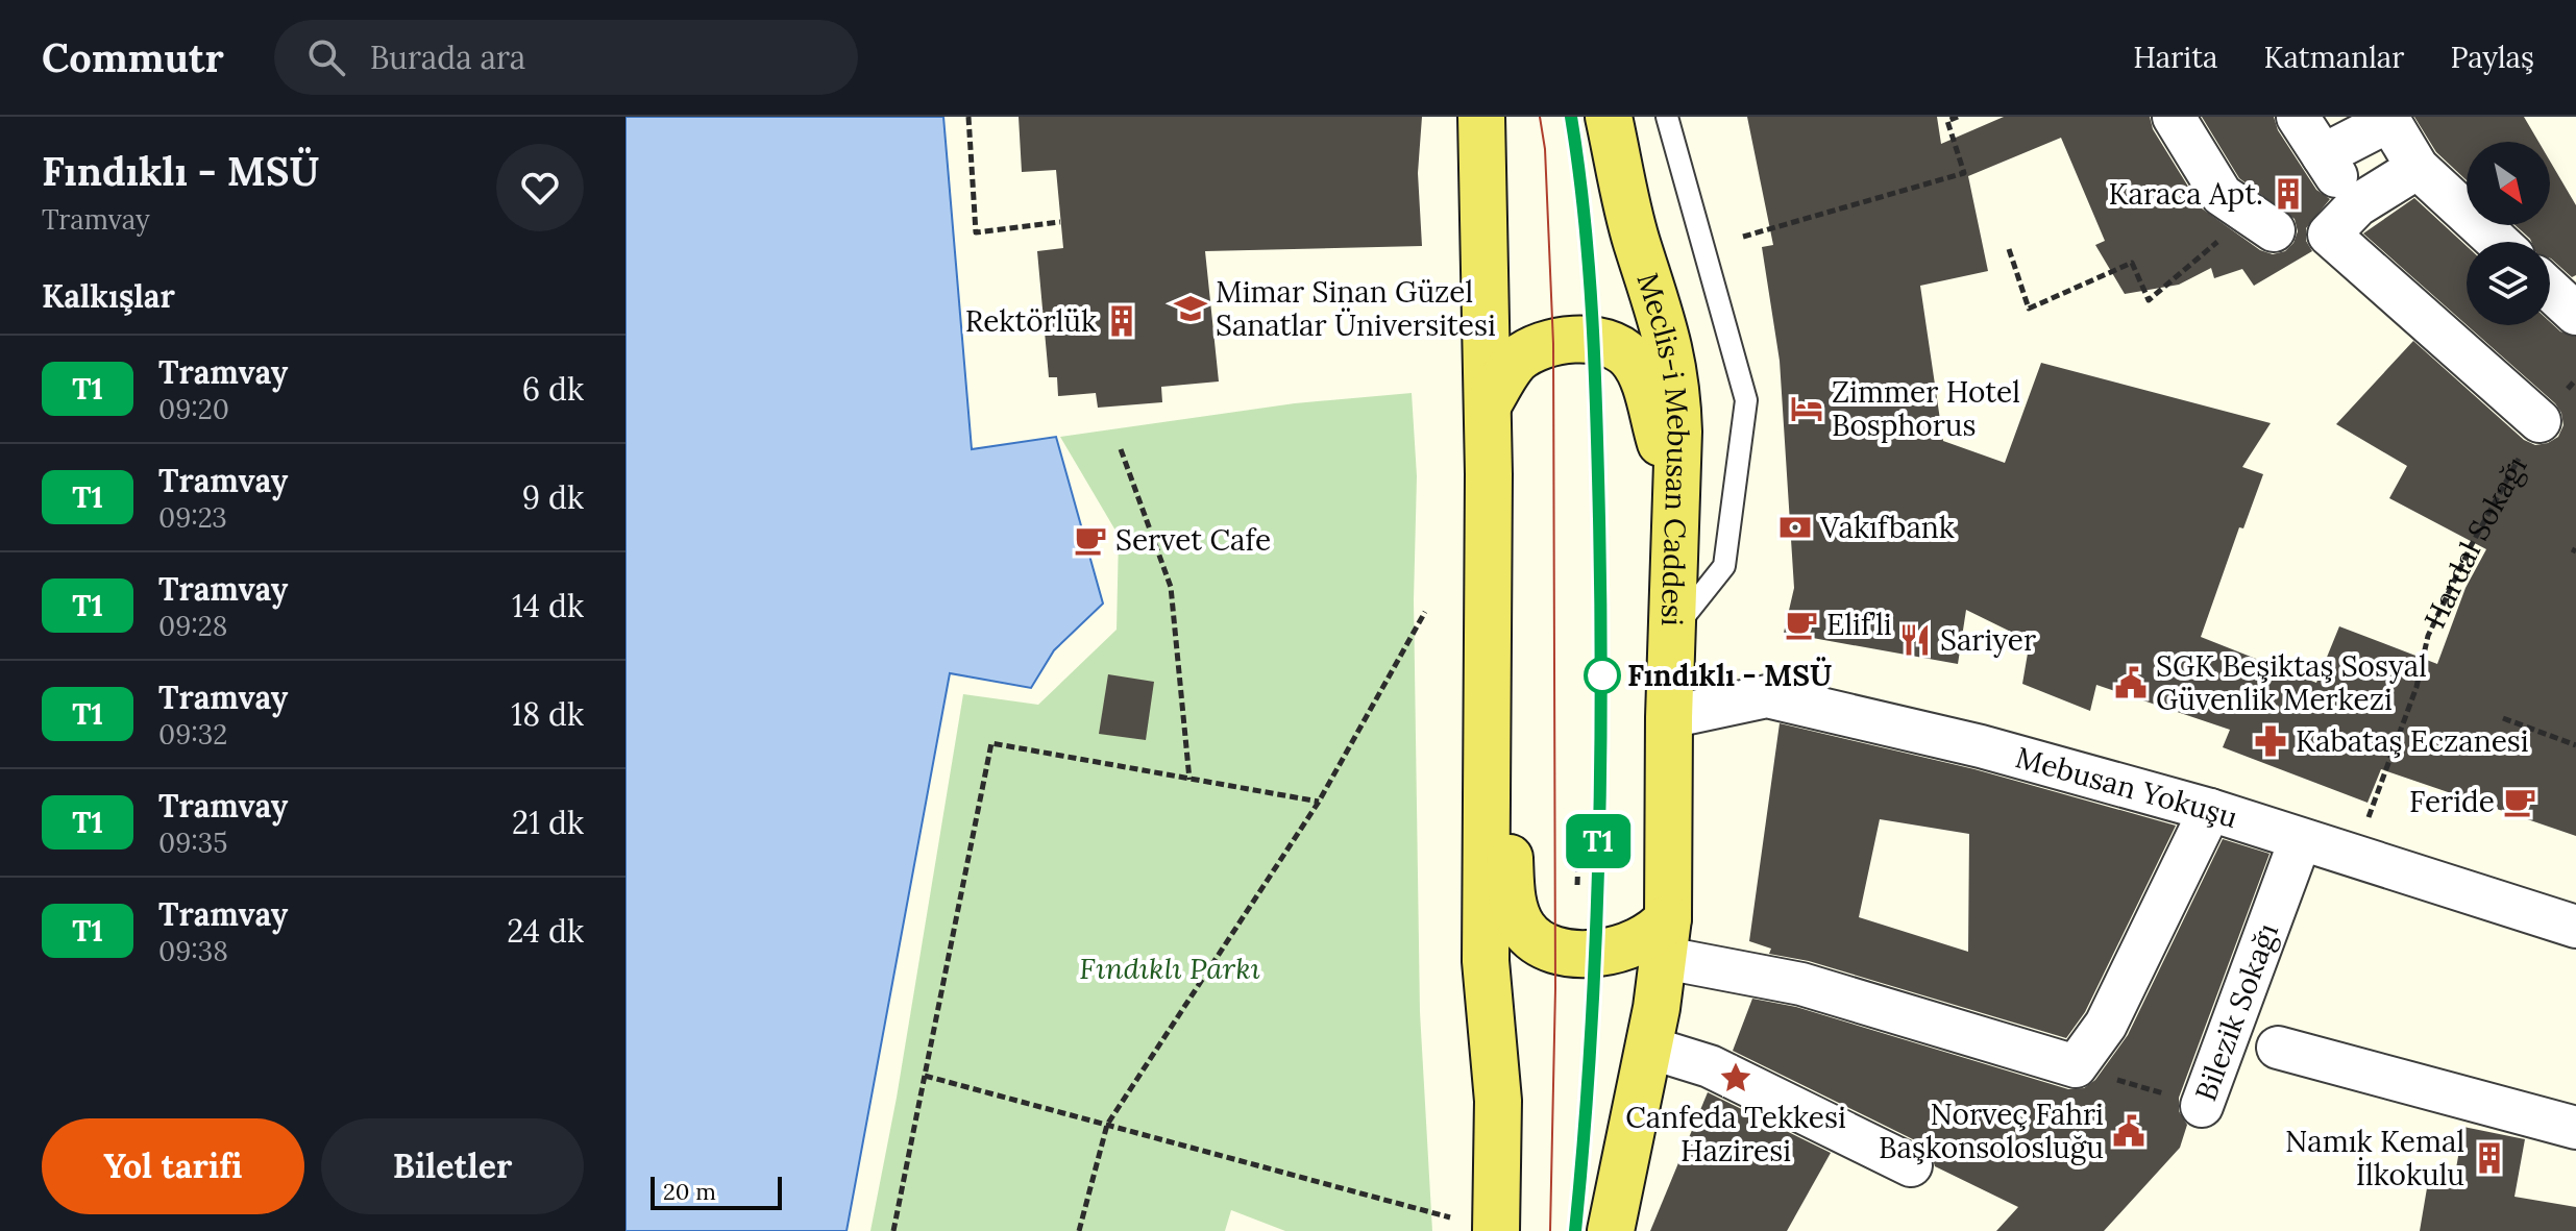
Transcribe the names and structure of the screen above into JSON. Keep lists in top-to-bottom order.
{
  "streets": {
    "main road": ["Meclis-i Mebusan Caddesi"],
    "street": ["Hardal Sokağı", "Mebusan Yokuşu", "Bilezik Sokağı"]
  },
  "crossings": [
    ["Meclis-i Mebusan Caddesi", "Mebusan Yokuşu"],
    ["Hardal Sokağı", "Mebusan Yokuşu"],
    ["Mebusan Yokuşu", "Bilezik Sokağı"]
  ],
  "parks": ["Fındıklı Parkı"],
  "places": {
    "building": ["Karaca Apt.", "Rektörlük", "Namık Kemal İlkokulu"],
    "school or university": ["Mimar Sinan Güzel Sanatlar Üniversitesi"],
    "hotel": ["Zimmer Hotel Bosphorus"],
    "bank": ["Vakıfbank"],
    "cafe": ["Servet Cafe", "Elif’li", "Feride"],
    "restaurant": ["Sariyer"],
    "other": ["Fındıklı - MSÜ"],
    "public building": ["SGK Beşiktaş Sosyal Güvenlik Merkezi", "Norveç Fahri Başkonsolosluğu"],
    "pharmacy": ["Kabataş Eczanesi"],
    "place": ["Canfeda Tekkesi Haziresi"]
  },
  "lines": ["tram line T1"],
  "scale_bar": "20 m",
  "north": "bottom right",
  "page": {
    "header": "Commutr",
    "search": "Burada ara",
    "nav": ["Harita", "Katmanlar", "Paylaş"],
    "heading": [
      ["Fındıklı - MSÜ", "Tramvay"],
      "Kalkışlar"
    ],
    "on_map": "T1",
    "list": [
      {
        "mark": "T1",
        "name": "Tramvay",
        "note": "09:20",
        "value": "6 dk"
      },
      {
        "mark": "T1",
        "name": "Tramvay",
        "note": "09:23",
        "value": "9 dk"
      },
      {
        "mark": "T1",
        "name": "Tramvay",
        "note": "09:28",
        "value": "14 dk"
      },
      {
        "mark": "T1",
        "name": "Tramvay",
        "note": "09:32",
        "value": "18 dk"
      },
      {
        "mark": "T1",
        "name": "Tramvay",
        "note": "09:35",
        "value": "21 dk"
      },
      {
        "mark": "T1",
        "name": "Tramvay",
        "note": "09:38",
        "value": "24 dk"
      }
    ],
    "buttons": ["Yol tarifi", "Biletler"],
    "scale": "20 m"
  }
}
